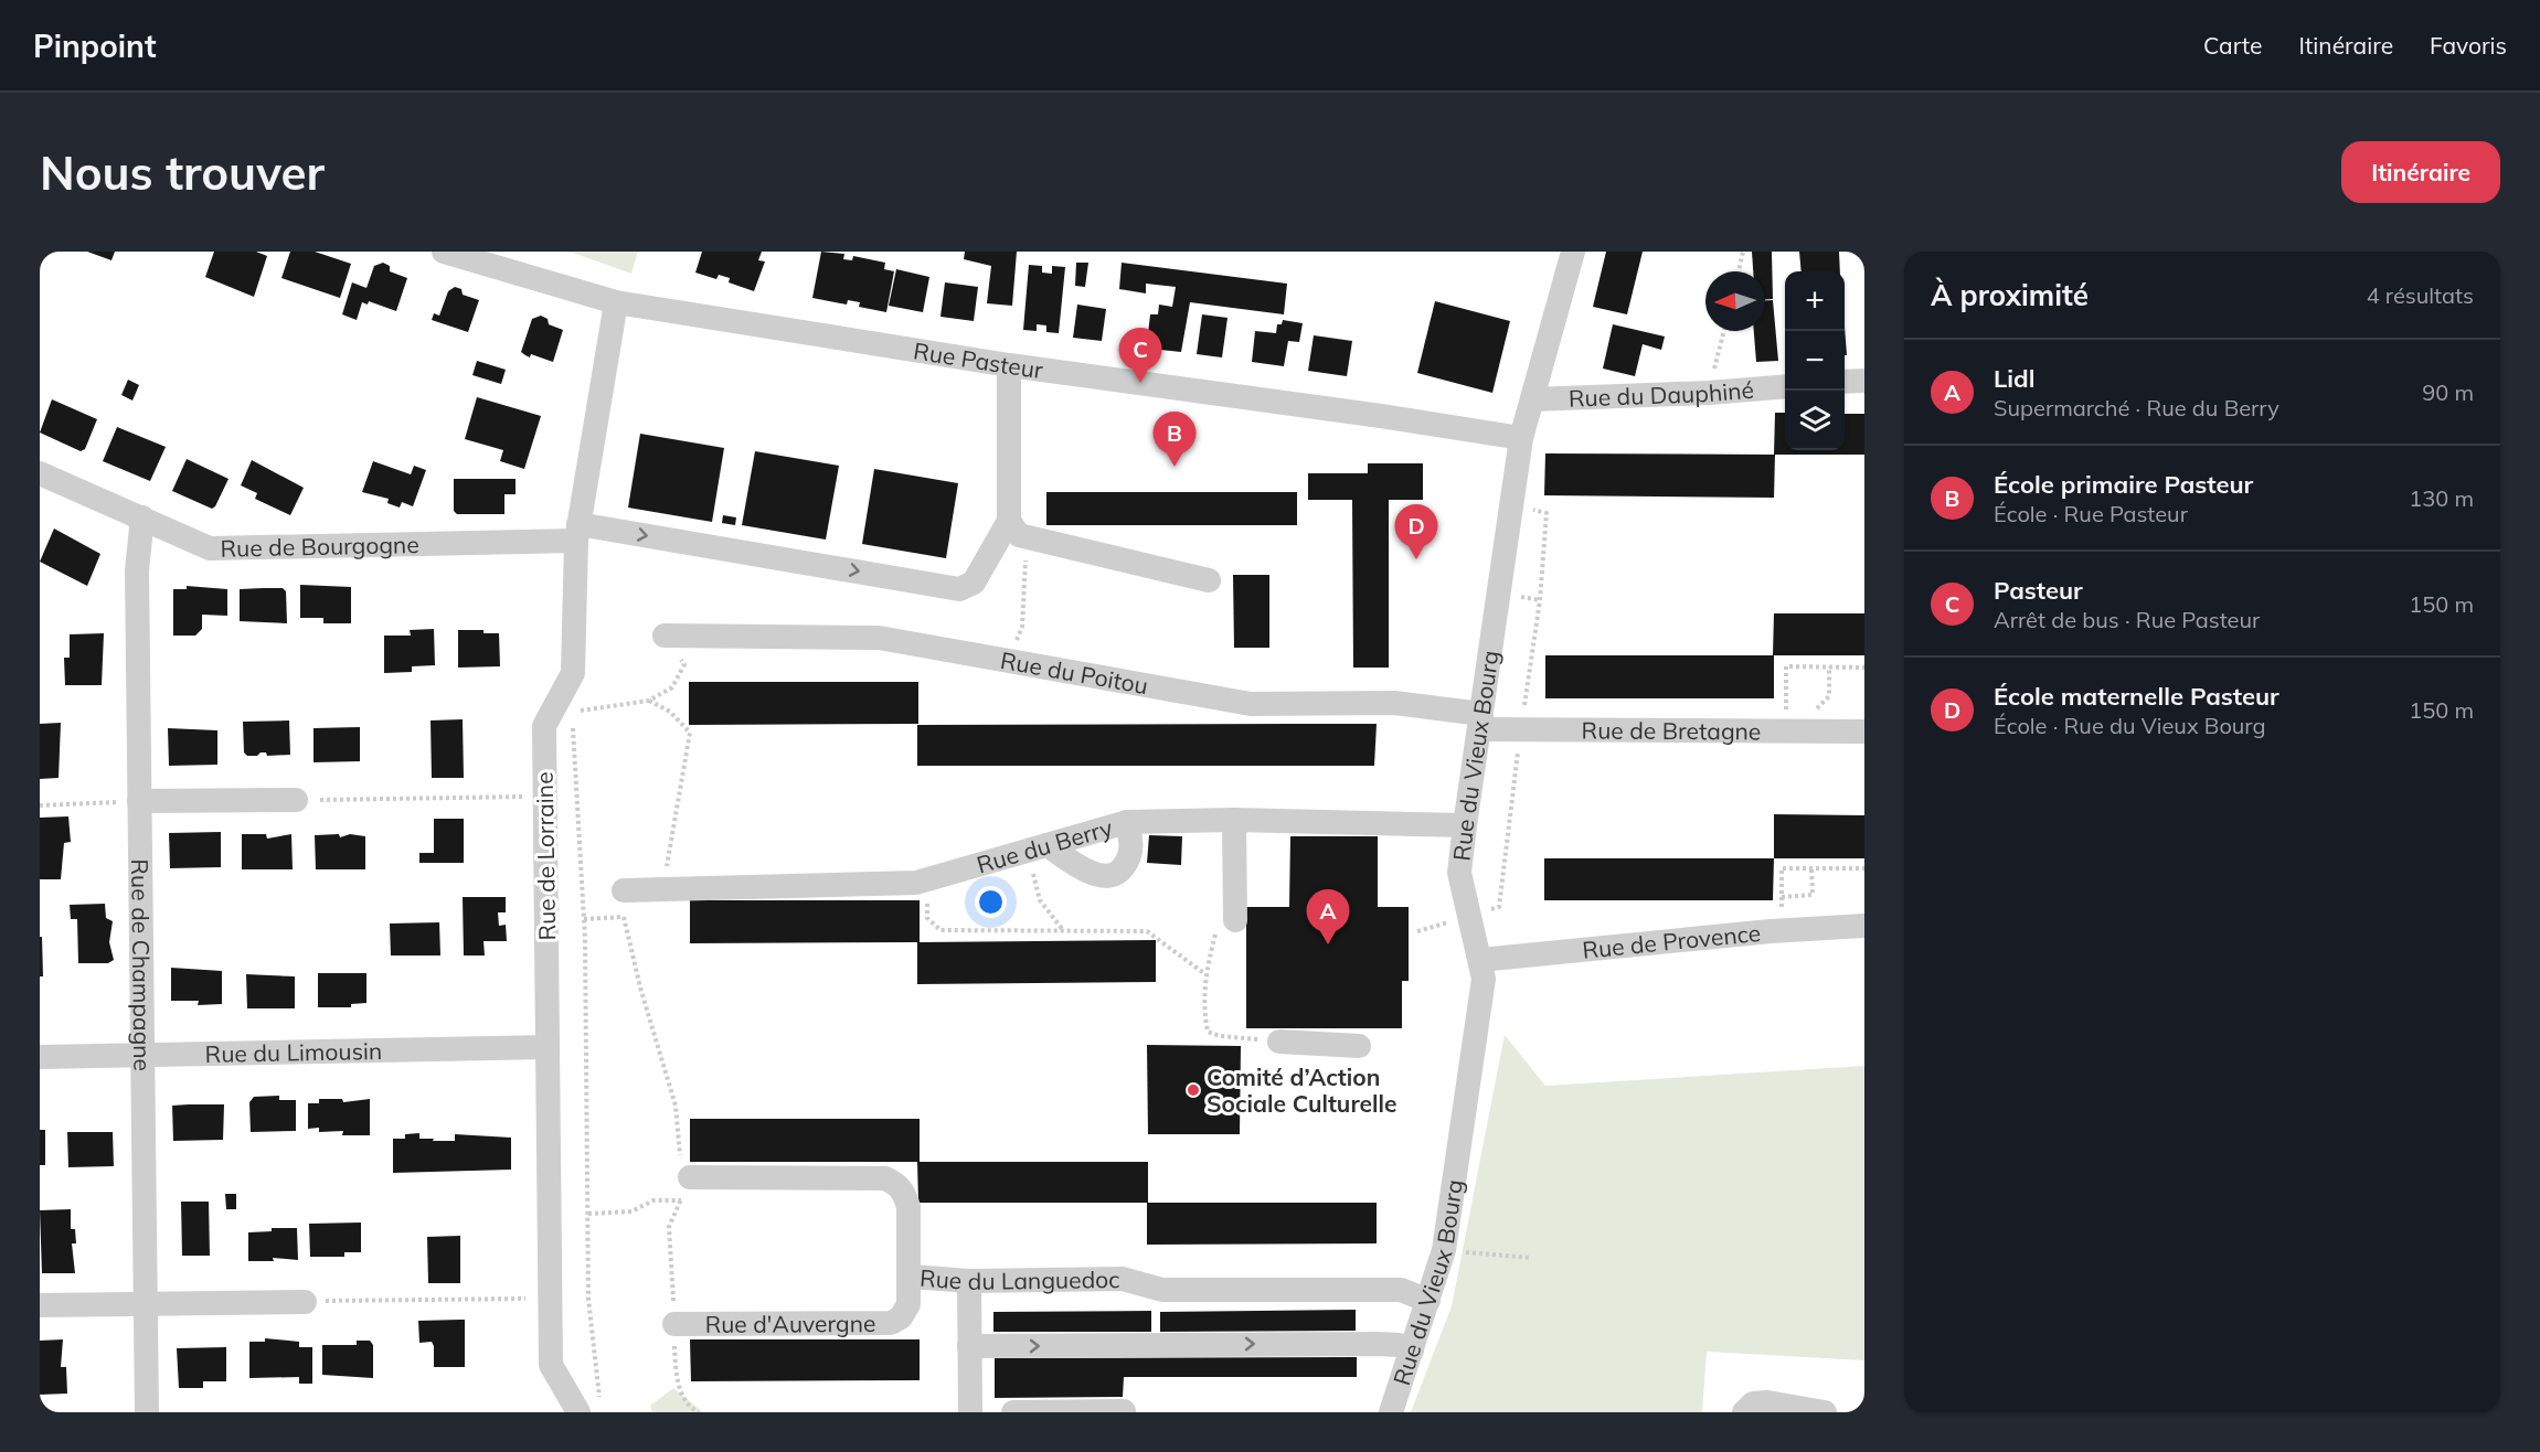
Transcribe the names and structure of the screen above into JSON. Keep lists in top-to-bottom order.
{
  "streets": {
    "street": [
      "Rue Pasteur",
      "Rue du Dauphiné",
      "Rue de Bourgogne",
      "Rue du Poitou",
      "Rue de Bretagne",
      "Rue du Vieux Bourg",
      "Rue du Berry",
      "Rue de Lorraine",
      "Rue de Provence",
      "Rue de Champagne",
      "Rue du Limousin",
      "Rue du Languedoc",
      "Rue d'Auvergne"
    ]
  },
  "crossings": [
    ["Rue Pasteur", "Rue du Vieux Bourg"],
    ["Rue Pasteur", "Rue de Lorraine"],
    ["Rue du Dauphiné", "Rue du Vieux Bourg"],
    ["Rue de Bourgogne", "Rue de Lorraine"],
    ["Rue de Bourgogne", "Rue de Champagne"],
    ["Rue du Poitou", "Rue de Bretagne"],
    ["Rue du Poitou", "Rue du Vieux Bourg"],
    ["Rue de Bretagne", "Rue du Vieux Bourg"],
    ["Rue du Vieux Bourg", "Rue du Berry"],
    ["Rue du Vieux Bourg", "Rue de Provence"],
    ["Rue du Vieux Bourg", "Rue du Languedoc"],
    ["Rue de Lorraine", "Rue du Limousin"],
    ["Rue de Champagne", "Rue du Limousin"],
    ["Rue du Languedoc", "Rue d'Auvergne"]
  ],
  "one_way": ["Rue de Bourgogne"],
  "places": ["Comité d’Action Sociale Culturelle"],
  "north": "left",
  "page": {
    "header": "Pinpoint",
    "nav": ["Carte", "Itinéraire", "Favoris"],
    "buttons": "Itinéraire",
    "title": "Nous trouver",
    "heading": ["À proximité", "4 résultats"],
    "map_buttons": ["+", "−"],
    "pins": [
      "C",
      "B",
      "D",
      "A"
    ],
    "list": [
      {
        "mark": "A",
        "name": "Lidl",
        "note": "Supermarché · Rue du Berry",
        "value": "90 m"
      },
      {
        "mark": "B",
        "name": "École primaire Pasteur",
        "note": "École · Rue Pasteur",
        "value": "130 m"
      },
      {
        "mark": "C",
        "name": "Pasteur",
        "note": "Arrêt de bus · Rue Pasteur",
        "value": "150 m"
      },
      {
        "mark": "D",
        "name": "École maternelle Pasteur",
        "note": "École · Rue du Vieux Bourg",
        "value": "150 m"
      }
    ]
  }
}
